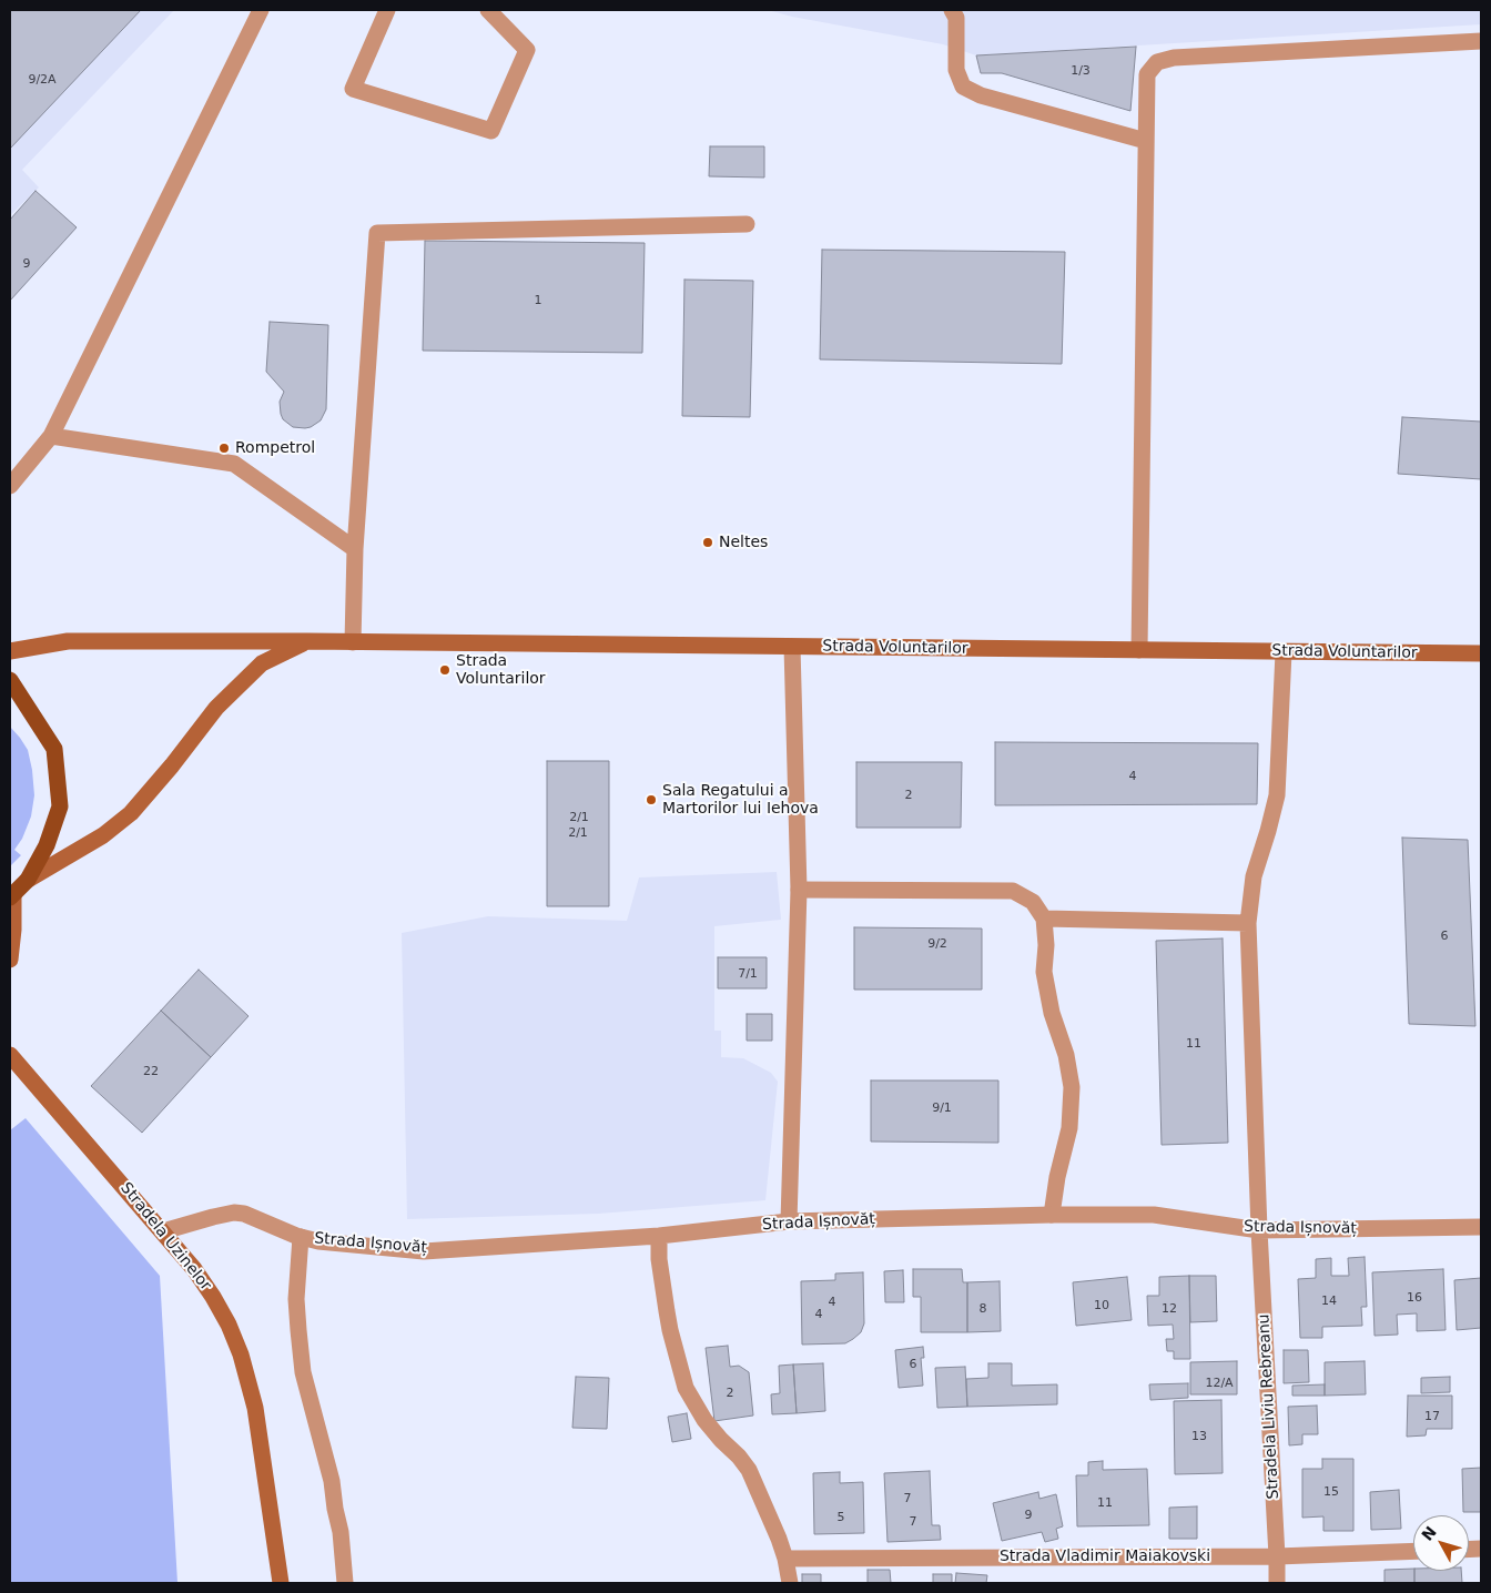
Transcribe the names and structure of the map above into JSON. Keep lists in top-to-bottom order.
{
  "streets": {
    "main road": ["Strada Voluntarilor", "Stradela Uzinelor"],
    "street": ["Strada Ișnovăț", "Stradela Liviu Rebreanu", "Strada Vladimir Maiakovski"]
  },
  "crossings": [
    ["Strada Voluntarilor", "Stradela Liviu Rebreanu"],
    ["Strada Ișnovăț", "Stradela Uzinelor"],
    ["Strada Ișnovăț", "Stradela Liviu Rebreanu"],
    ["Stradela Liviu Rebreanu", "Strada Vladimir Maiakovski"]
  ],
  "places": [
    "Rompetrol",
    "Neltes",
    "Strada Voluntarilor",
    "Sala Regatului a Martorilor lui Iehova"
  ],
  "house_numbers": [
    "1/3",
    "9/2A",
    "9",
    "1",
    "4",
    "2",
    "2/1",
    "2/1",
    "6",
    "9/2",
    "7/1",
    "11",
    "22",
    "9/1",
    "16",
    "14",
    "4",
    "10",
    "8",
    "12",
    "4",
    "6",
    "12/A",
    "2",
    "17",
    "13",
    "15",
    "7",
    "11",
    "9",
    "5",
    "7"
  ],
  "north": "top left"
}
